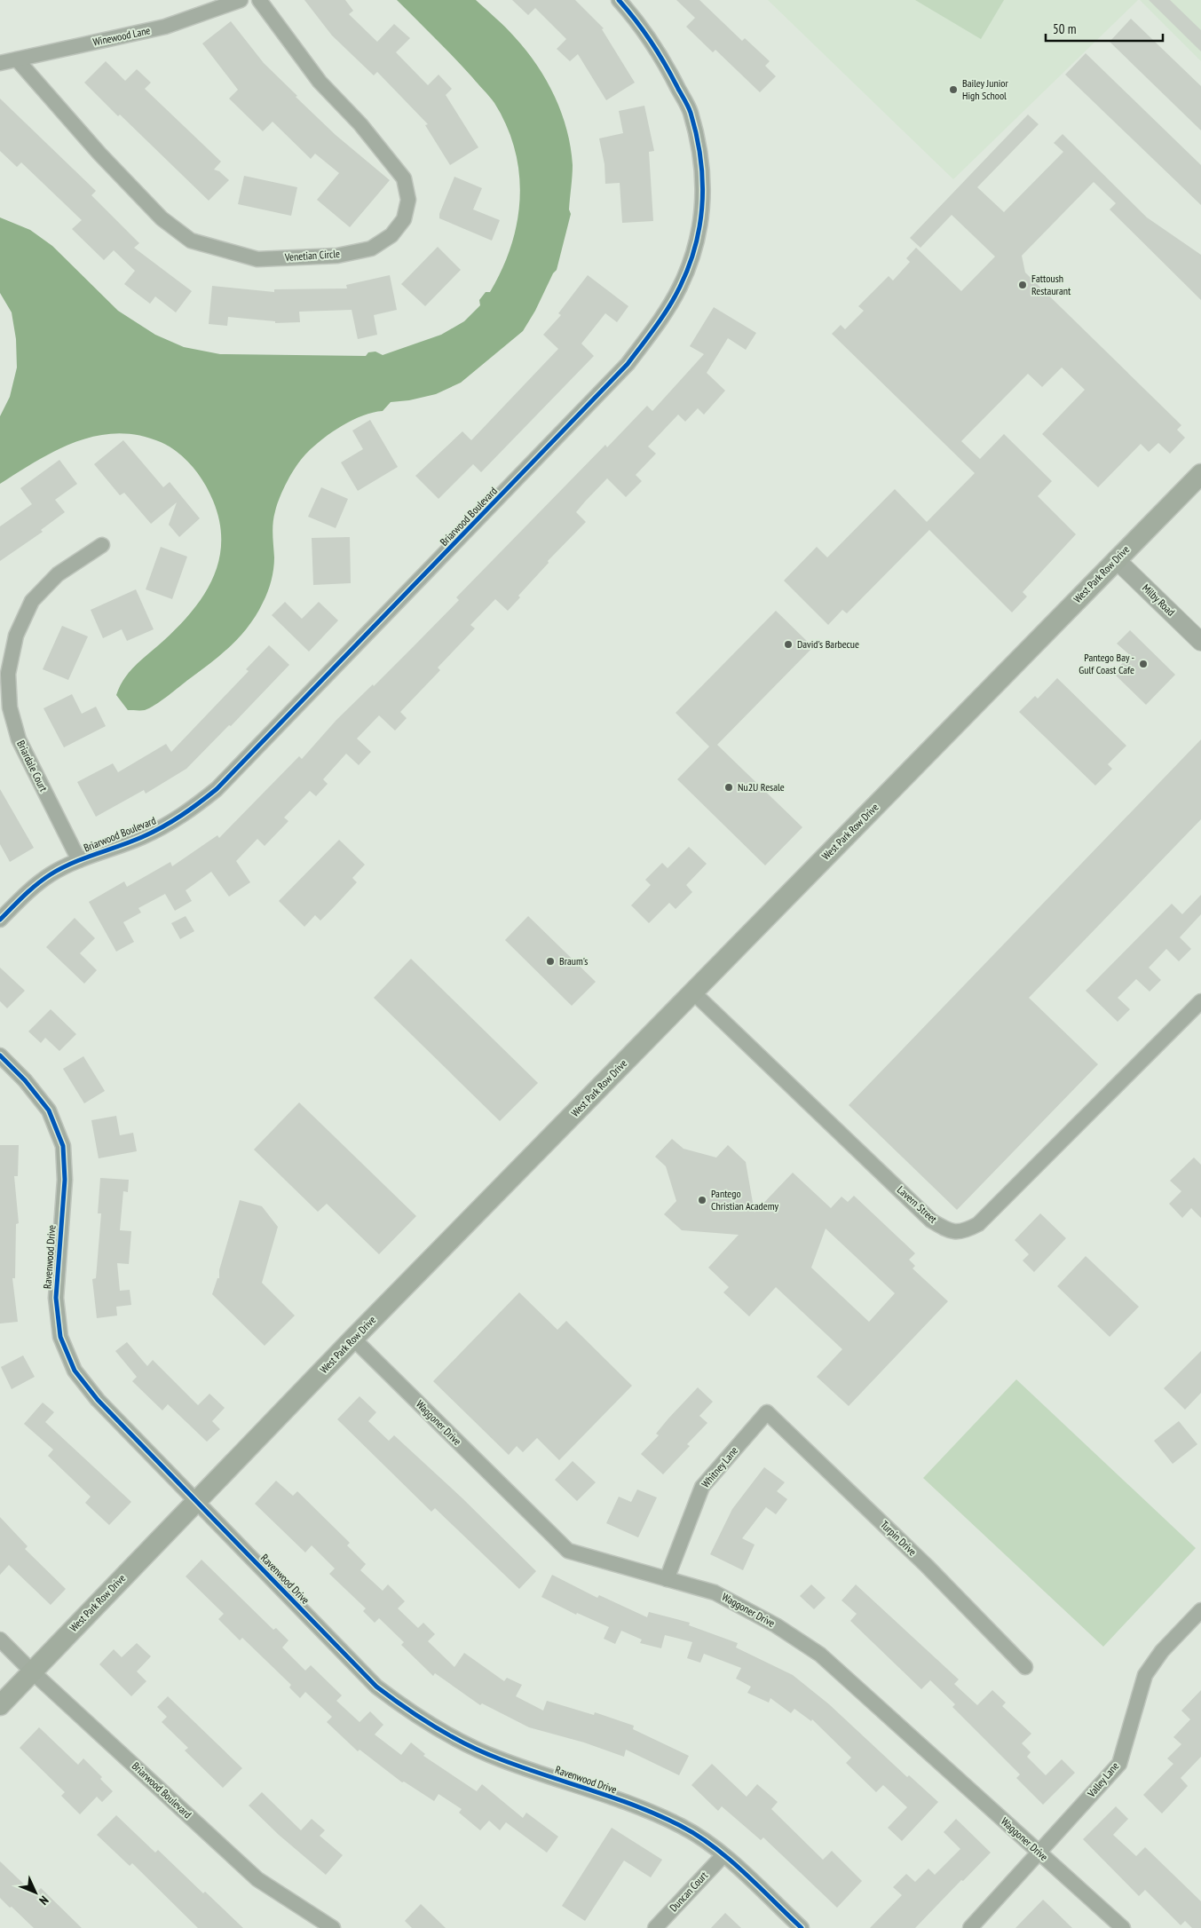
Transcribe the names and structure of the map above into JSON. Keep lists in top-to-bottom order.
{
  "streets": {
    "main road": ["West Park Row Drive"],
    "street": [
      "Winewood Lane",
      "Venetian Circle",
      "Briarwood Boulevard",
      "Milby Road",
      "Briardale Court",
      "Lavern Street",
      "Ravenwood Drive",
      "Waggoner Drive",
      "Whitney Lane",
      "Turpin Drive",
      "Valley Lane",
      "Duncan Court"
    ]
  },
  "crossings": [
    ["Winewood Lane", "Venetian Circle"],
    ["Briarwood Boulevard", "West Park Row Drive"],
    ["Briarwood Boulevard", "Briardale Court"],
    ["West Park Row Drive", "Milby Road"],
    ["West Park Row Drive", "Lavern Street"],
    ["West Park Row Drive", "Ravenwood Drive"],
    ["West Park Row Drive", "Waggoner Drive"],
    ["Ravenwood Drive", "Duncan Court"],
    ["Waggoner Drive", "Whitney Lane"],
    ["Waggoner Drive", "Valley Lane"],
    ["Whitney Lane", "Turpin Drive"]
  ],
  "places": [
    "Bailey Junior High School",
    "Fattoush Restaurant",
    "David's Barbecue",
    "Pantego Bay - Gulf Coast Cafe",
    "Nu2U Resale",
    "Braum's",
    "Pantego Christian Academy"
  ],
  "scale_bar": "50 m",
  "north": "bottom right"
}
